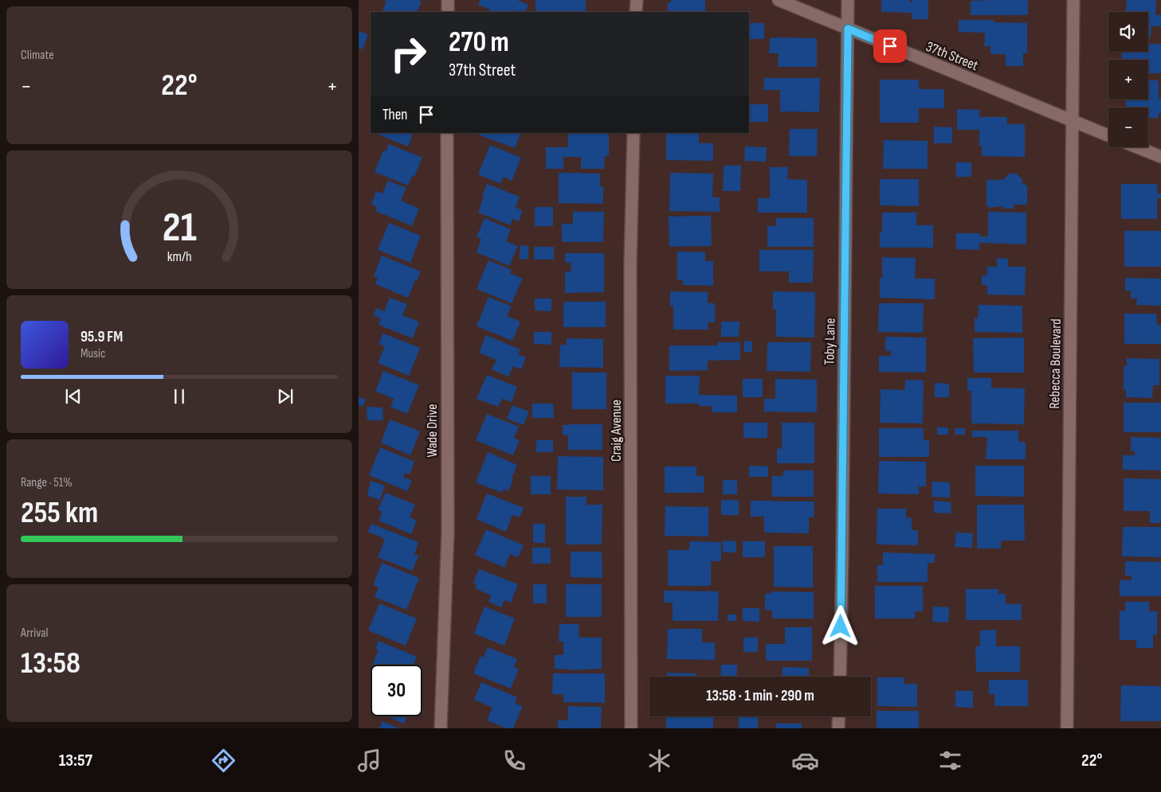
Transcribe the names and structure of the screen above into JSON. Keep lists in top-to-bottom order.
{
  "streets": {
    "street": [
      "37th Street",
      "Toby Lane",
      "Rebecca Boulevard",
      "Wade Drive",
      "Craig Avenue"
    ]
  },
  "crossings": [
    ["37th Street", "Toby Lane"],
    ["37th Street", "Rebecca Boulevard"]
  ],
  "page": {
    "tile": [
      "Climate",
      ["Range · 51%", "255 km"],
      ["Arrival", "13:58"]
    ],
    "map_buttons": ["+", "−"],
    "turn": ["270 m", "37th Street"],
    "heat": ["−", "22°", "+"],
    "then": "Then",
    "song": ["95.9 FM", "Music"],
    "limit": "30",
    "trip": "13:58 · 1 min · 290 m",
    "tabs": ["13:57", "22°"],
    "gauge": ["21", "km/h"]
  }
}
